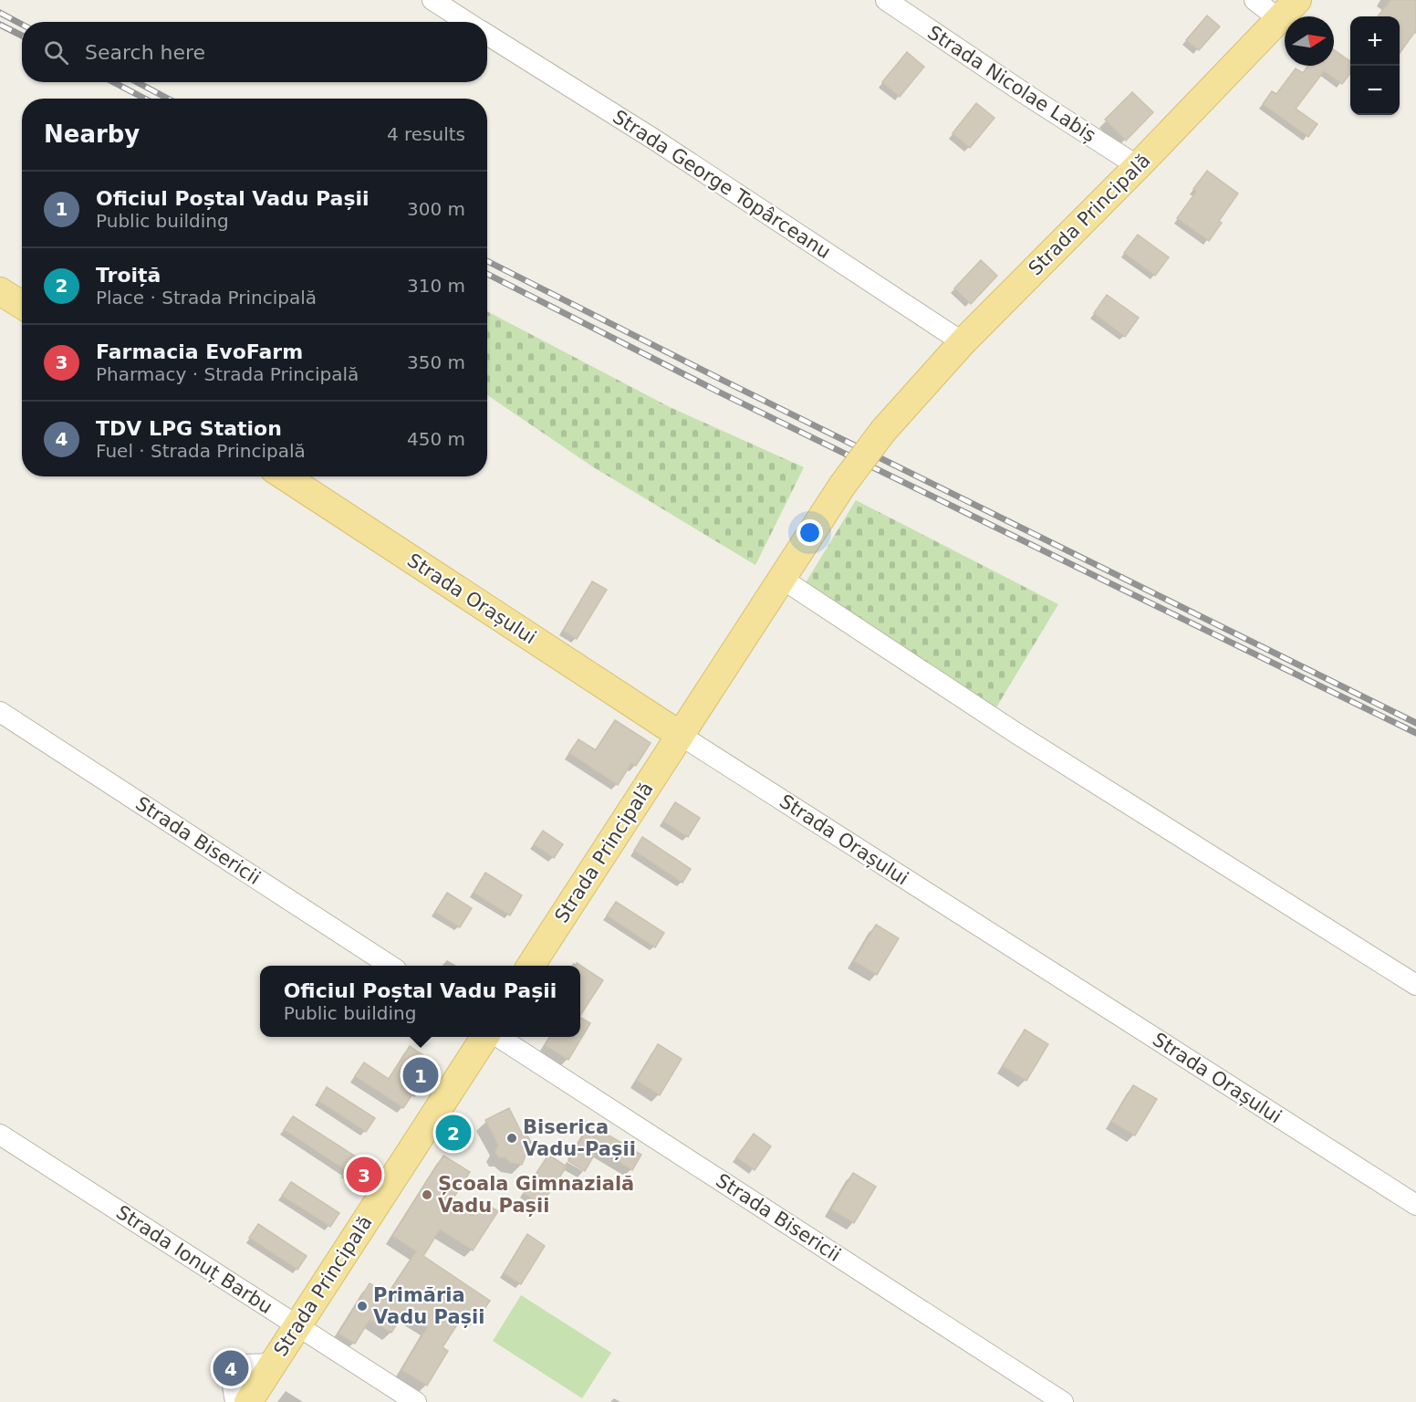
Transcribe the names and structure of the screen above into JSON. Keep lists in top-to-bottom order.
{
  "streets": {
    "main road": ["Strada Principală", "Strada Orașului"],
    "street": [
      "Strada Nicolae Labiș",
      "Strada George Topârceanu",
      "Strada Bisericii",
      "Strada Ionuț Barbu"
    ]
  },
  "crossings": [
    ["Strada Nicolae Labiș", "Strada Principală"],
    ["Strada George Topârceanu", "Strada Principală"],
    ["Strada Principală", "Strada Orașului"],
    ["Strada Principală", "Strada Ionuț Barbu"]
  ],
  "places": ["Biserica Vadu-Pașii", "Școala Gimnazială Vadu Pașii", "Primăria Vadu Pașii"],
  "north": "right",
  "page": {
    "map_buttons": ["+", "−"],
    "search": "Search here",
    "heading": ["Nearby", "4 results"],
    "list": [
      {
        "mark": "1",
        "name": "Oficiul Poștal Vadu Pașii",
        "note": "Public building",
        "value": "300 m"
      },
      {
        "mark": "2",
        "name": "Troiță",
        "note": "Place · Strada Principală",
        "value": "310 m"
      },
      {
        "mark": "3",
        "name": "Farmacia EvoFarm",
        "note": "Pharmacy · Strada Principală",
        "value": "350 m"
      },
      {
        "mark": "4",
        "name": "TDV LPG Station",
        "note": "Fuel · Strada Principală",
        "value": "450 m"
      }
    ],
    "popup": ["Oficiul Poștal Vadu Pașii", "Public building"],
    "pins": [
      "1",
      "2",
      "3",
      "4"
    ]
  }
}
